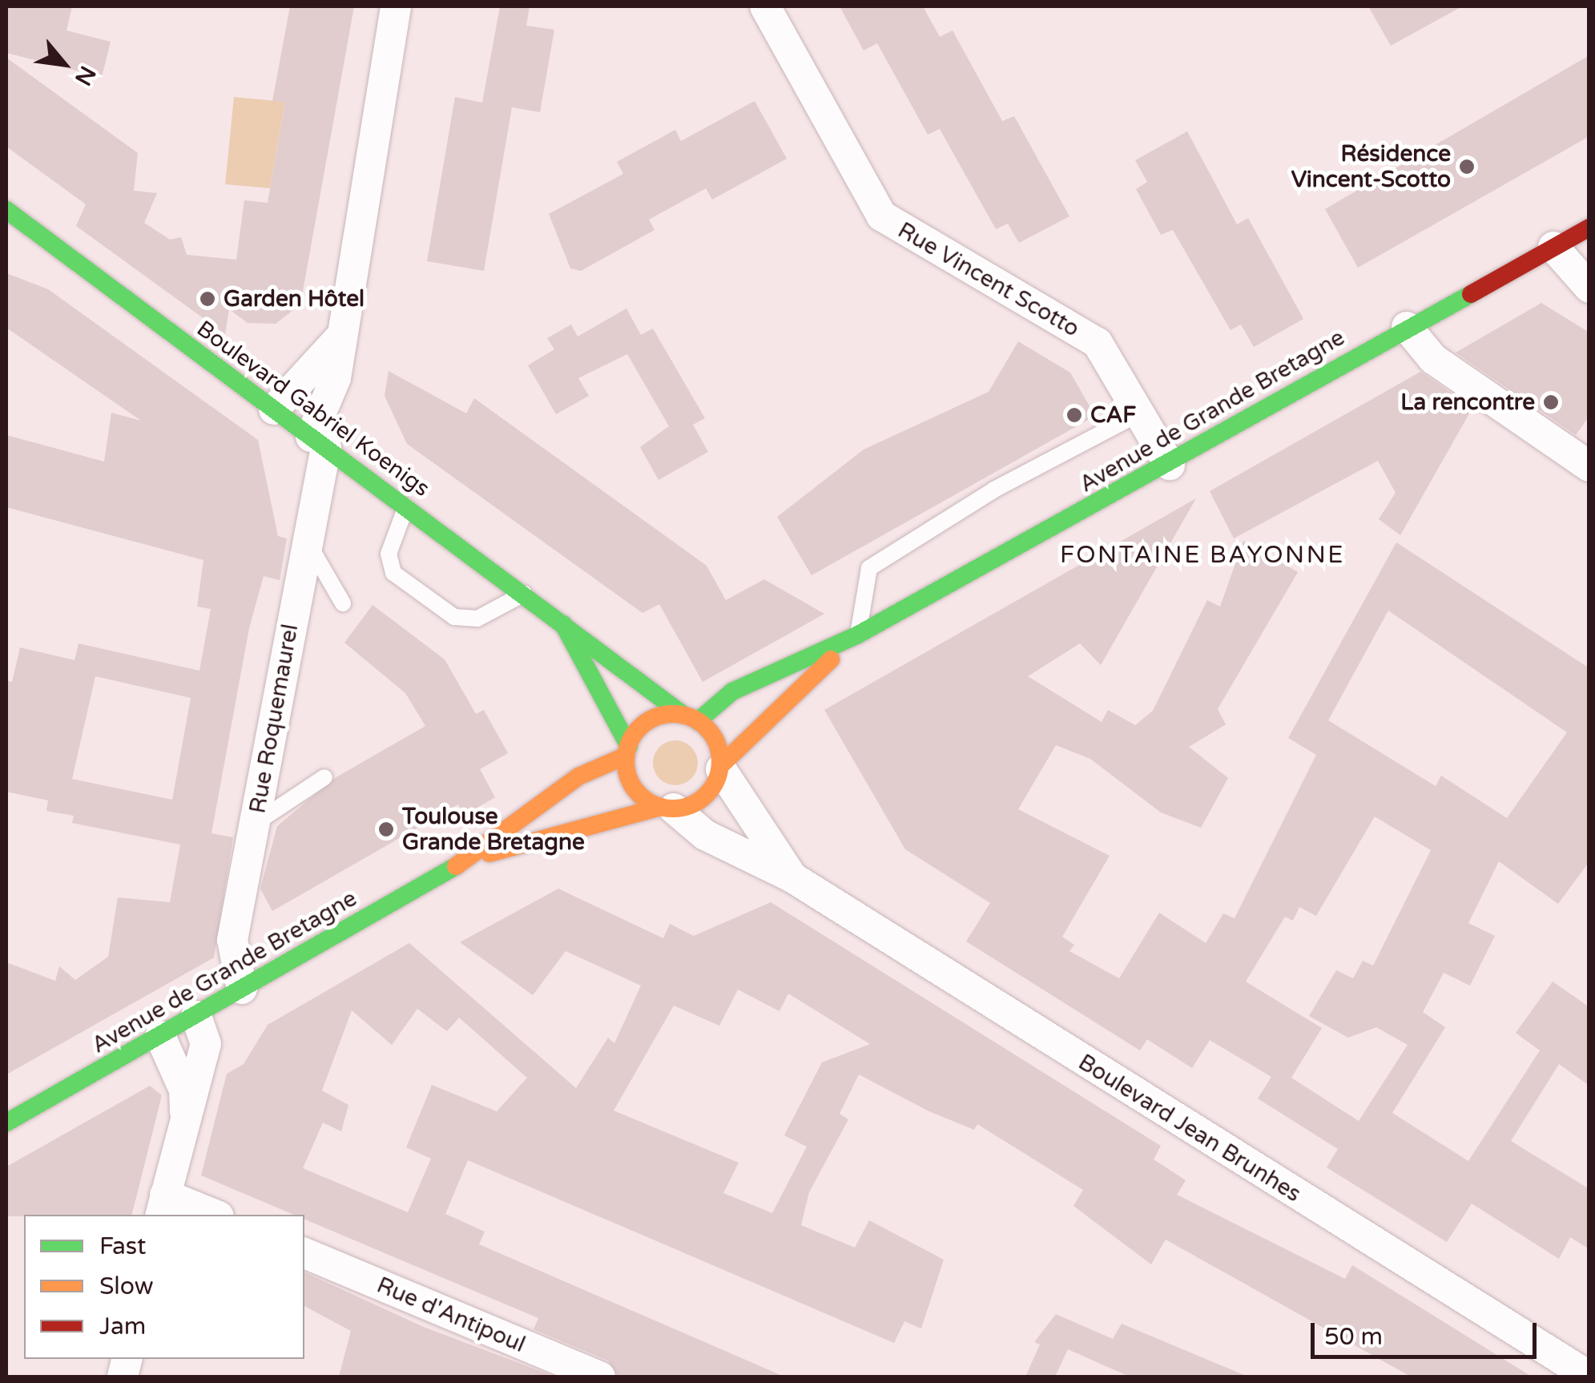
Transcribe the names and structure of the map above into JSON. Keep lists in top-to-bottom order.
{
  "streets": {
    "main road": ["Boulevard Gabriel Koenigs", "Avenue de Grande Bretagne"],
    "street": [
      "Rue Vincent Scotto",
      "Rue Roquemaurel",
      "Boulevard Jean Brunhes",
      "Rue d'Antipoul"
    ]
  },
  "crossings": [
    ["Rue Vincent Scotto", "Avenue de Grande Bretagne"],
    ["Boulevard Gabriel Koenigs", "Avenue de Grande Bretagne"],
    ["Boulevard Gabriel Koenigs", "Rue Roquemaurel"],
    ["Boulevard Gabriel Koenigs", "Boulevard Jean Brunhes"],
    ["Avenue de Grande Bretagne", "Rue Roquemaurel"],
    ["Avenue de Grande Bretagne", "Boulevard Jean Brunhes"]
  ],
  "districts": ["FONTAINE BAYONNE"],
  "places": [
    "Résidence Vincent-Scotto",
    "Garden Hôtel",
    "La rencontre",
    "CAF",
    "Toulouse Grande Bretagne"
  ],
  "legend": ["Fast", "Slow", "Jam"],
  "scale_bar": "50 m",
  "north": "bottom right"
}
